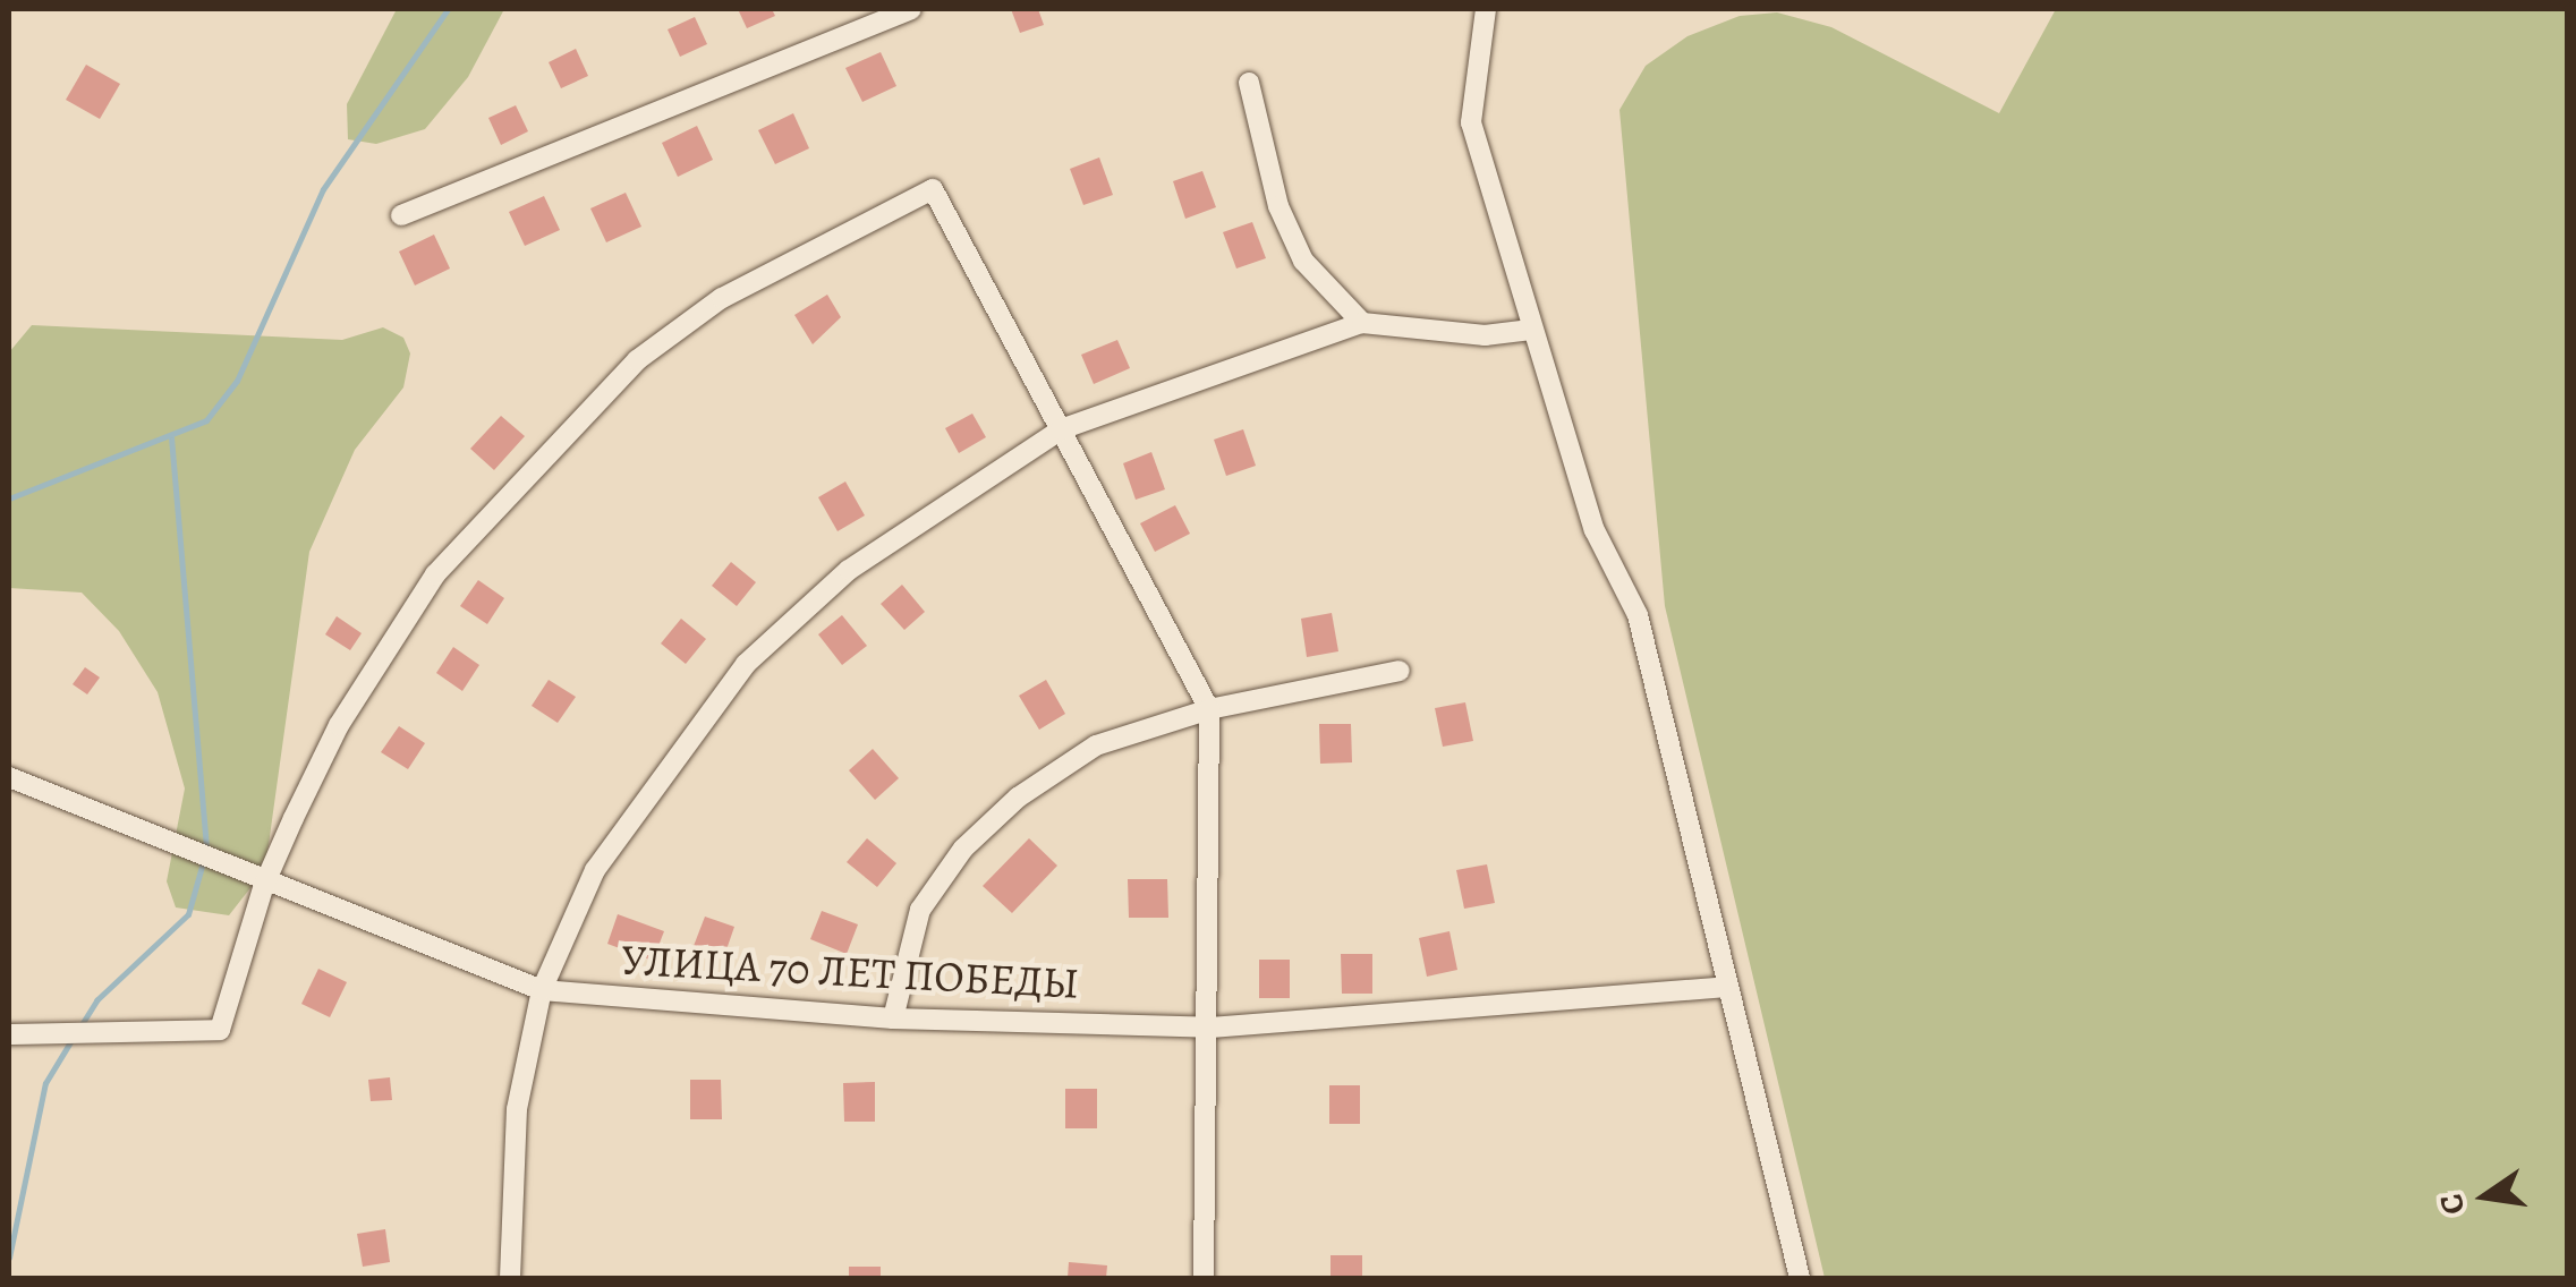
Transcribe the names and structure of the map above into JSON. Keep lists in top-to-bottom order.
{
  "streets": {
    "street": ["УЛИЦА 70 ЛЕТ ПОБЕДЫ"]
  },
  "north": "left"
}
